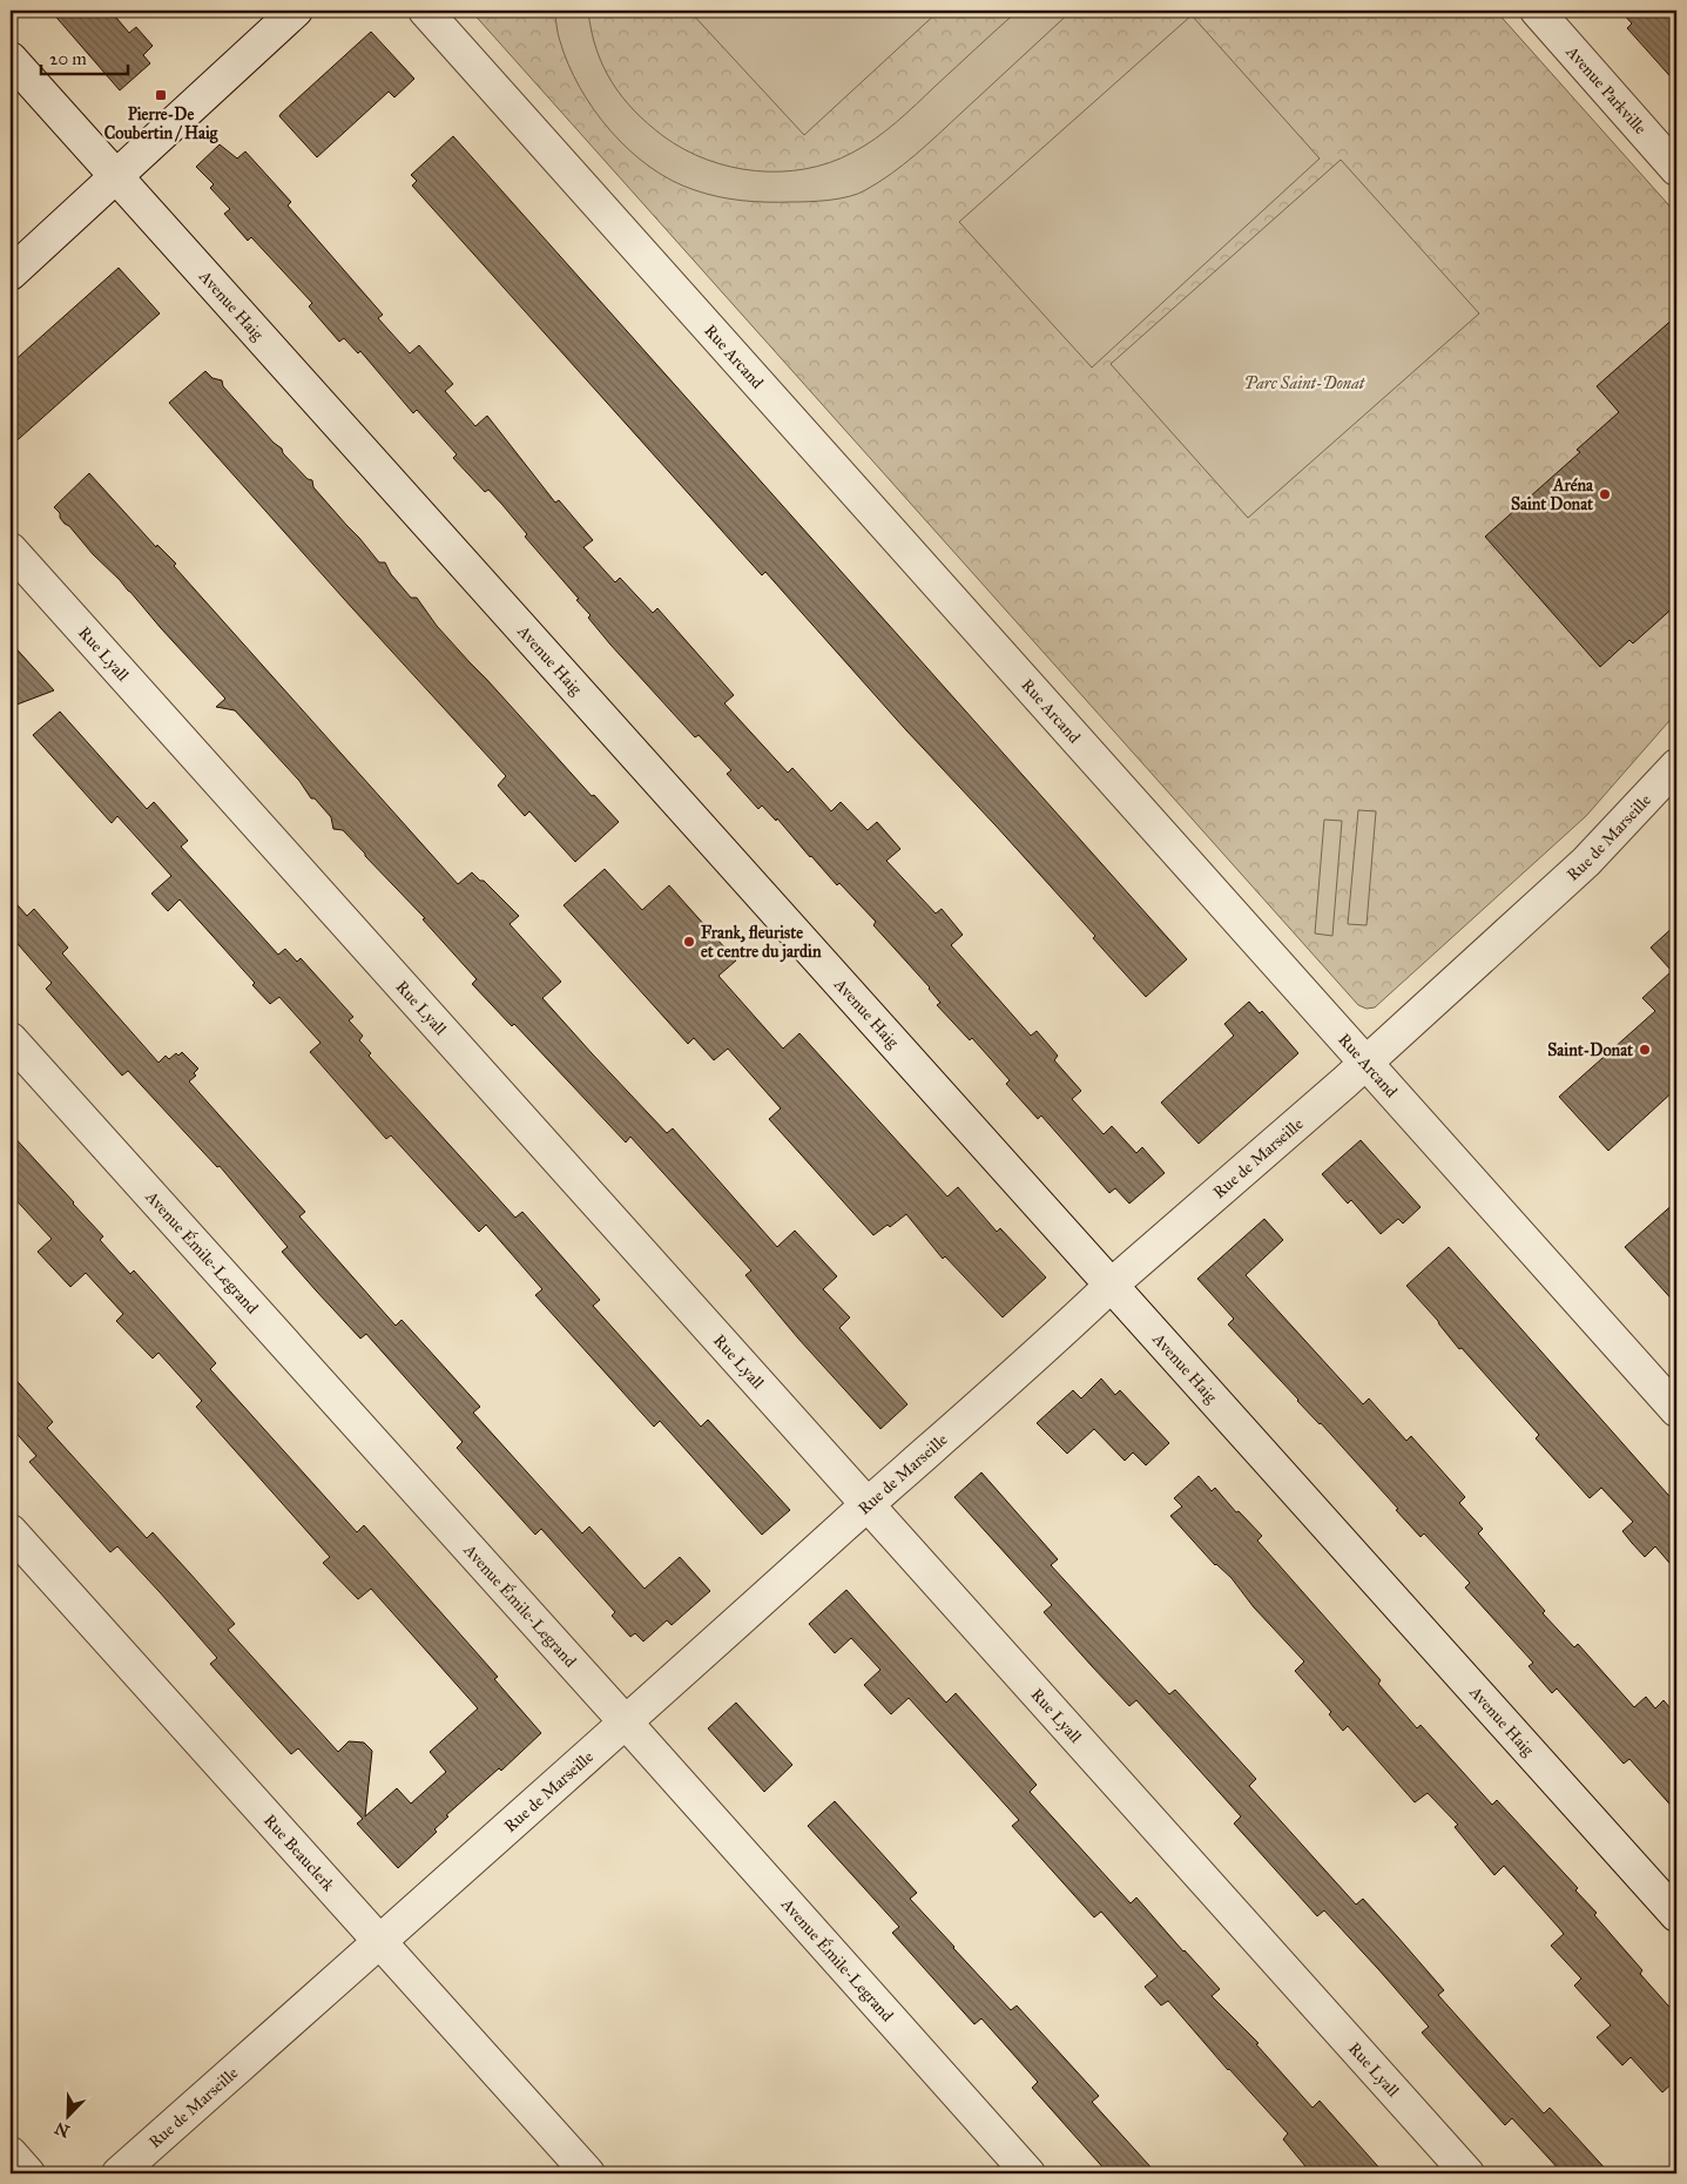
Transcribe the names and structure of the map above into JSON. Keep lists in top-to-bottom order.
{
  "streets": {
    "street": [
      "Avenue Parkville",
      "Avenue Haig",
      "Rue Arcand",
      "Rue Lyall",
      "Rue de Marseille",
      "Avenue Émile-Legrand",
      "Rue Beauclerk"
    ]
  },
  "crossings": [
    ["Avenue Haig", "Rue de Marseille"],
    ["Rue Arcand", "Rue de Marseille"],
    ["Rue Lyall", "Rue de Marseille"],
    ["Rue de Marseille", "Avenue Émile-Legrand"],
    ["Rue de Marseille", "Rue Beauclerk"]
  ],
  "parks": ["Parc Saint-Donat"],
  "places": {
    "transit": ["Pierre-De Coubertin / Haig"],
    "other": ["Aréna Saint Donat", "Frank, fleuriste et centre du jardin", "Saint-Donat"]
  },
  "scale_bar": "20 m",
  "north": "bottom left"
}
